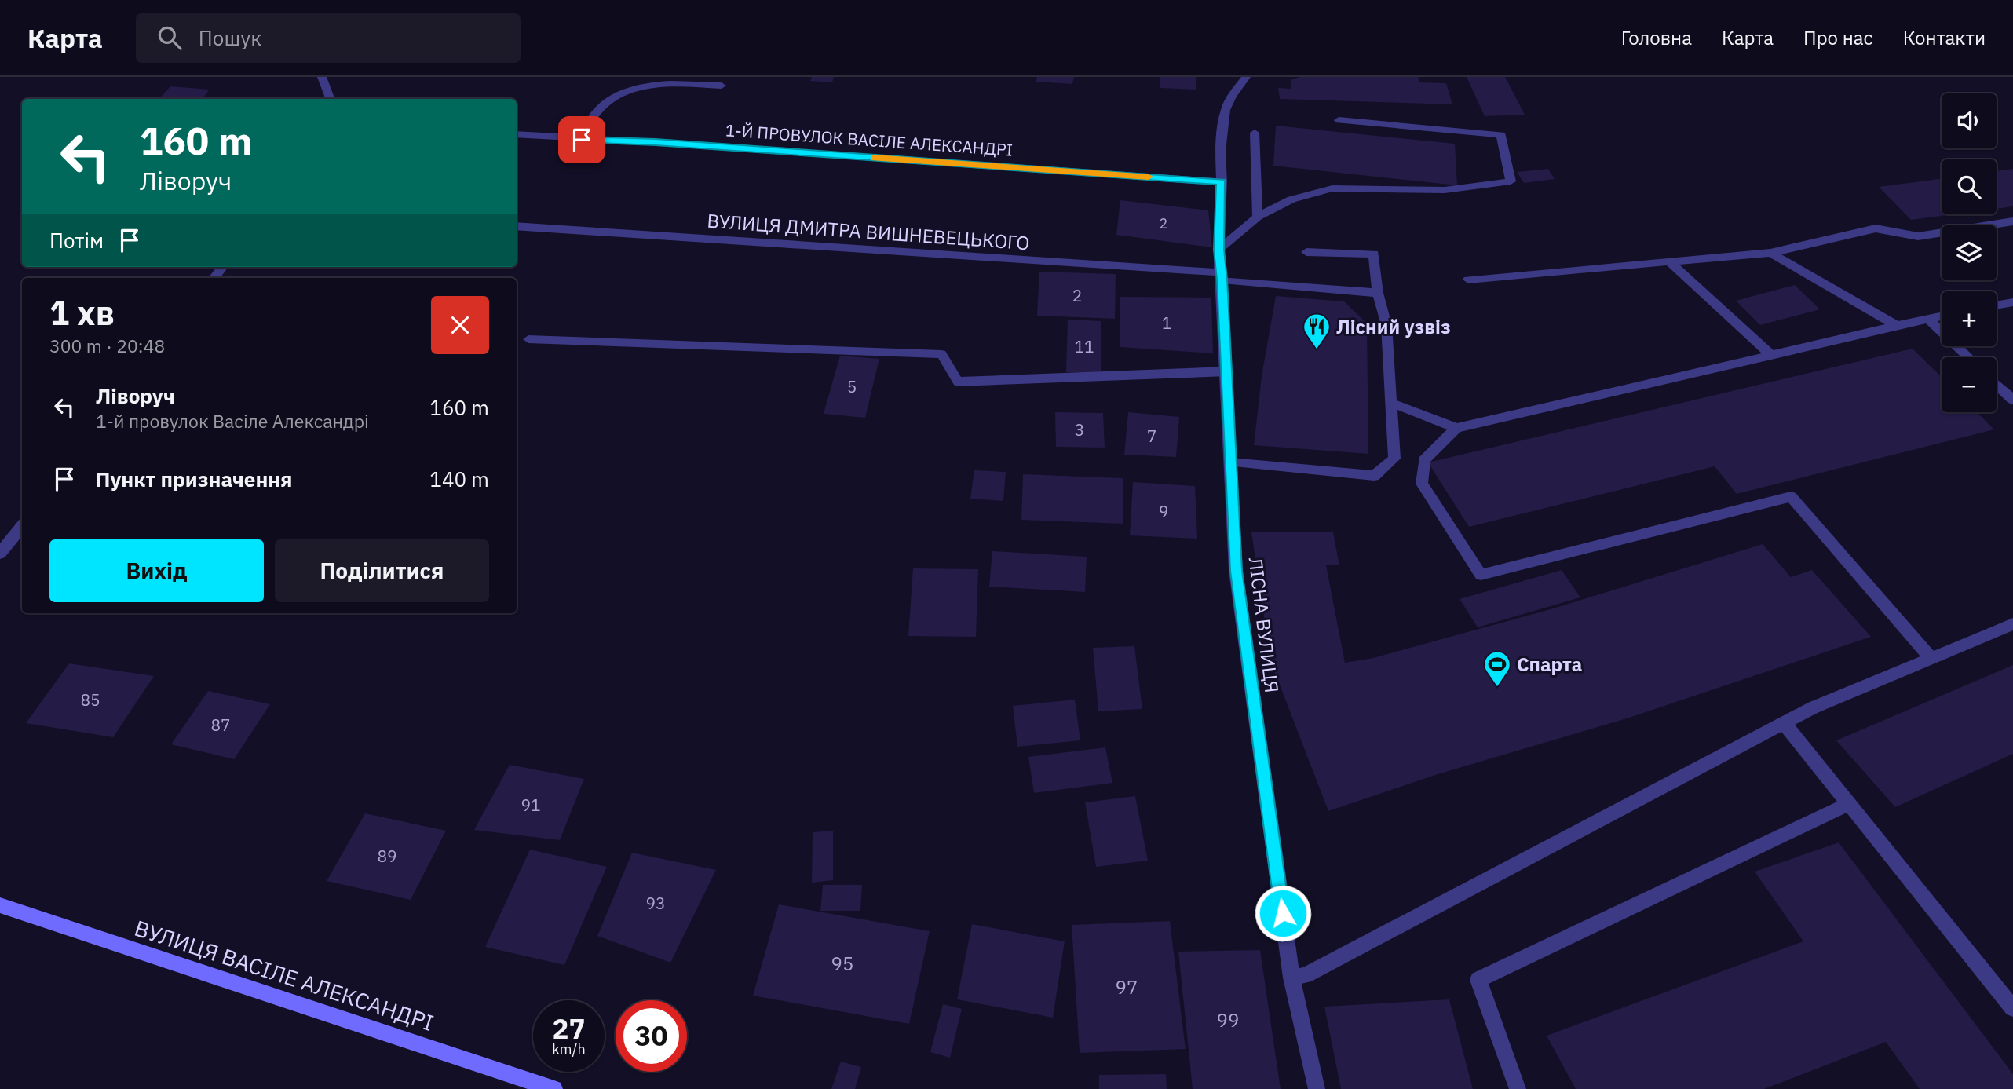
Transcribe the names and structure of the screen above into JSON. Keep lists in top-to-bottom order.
{
  "streets": {
    "main road": ["ВУЛИЦЯ ВАСІЛЕ АЛЕКСАНДРІ"],
    "street": ["1-Й ПРОВУЛОК ВАСІЛЕ АЛЕКСАНДРІ", "ВУЛИЦЯ ДМИТРА ВИШНЕВЕЦЬКОГО", "ЛІСНА ВУЛИЦЯ"]
  },
  "crossings": [
    ["1-Й ПРОВУЛОК ВАСІЛЕ АЛЕКСАНДРІ", "ЛІСНА ВУЛИЦЯ"],
    ["ВУЛИЦЯ ДМИТРА ВИШНЕВЕЦЬКОГО", "ЛІСНА ВУЛИЦЯ"]
  ],
  "places": {
    "restaurant": ["Лісний узвіз"],
    "sports": ["Спарта"]
  },
  "house_numbers": [
    "2",
    "2",
    "1",
    "11",
    "5",
    "3",
    "7",
    "9",
    "85",
    "87",
    "91",
    "89",
    "93",
    "95",
    "97",
    "99"
  ],
  "page": {
    "header": "Карта",
    "search": "Пошук",
    "nav": [
      "Головна",
      "Карта",
      "Про нас",
      "Контакти"
    ],
    "map_buttons": ["+", "−"],
    "turn": ["160 m", "Ліворуч"],
    "then": "Потім",
    "heading": ["1 хв", "300 m · 20:48"],
    "list": [
      {
        "name": "Ліворуч",
        "note": "1-й провулок Васіле Александрі",
        "value": "160 m"
      },
      {
        "name": "Пункт призначення",
        "value": "140 m"
      }
    ],
    "buttons": ["Вихід", "Поділитися"],
    "speed": "27 km/h",
    "limit": "30"
  }
}
